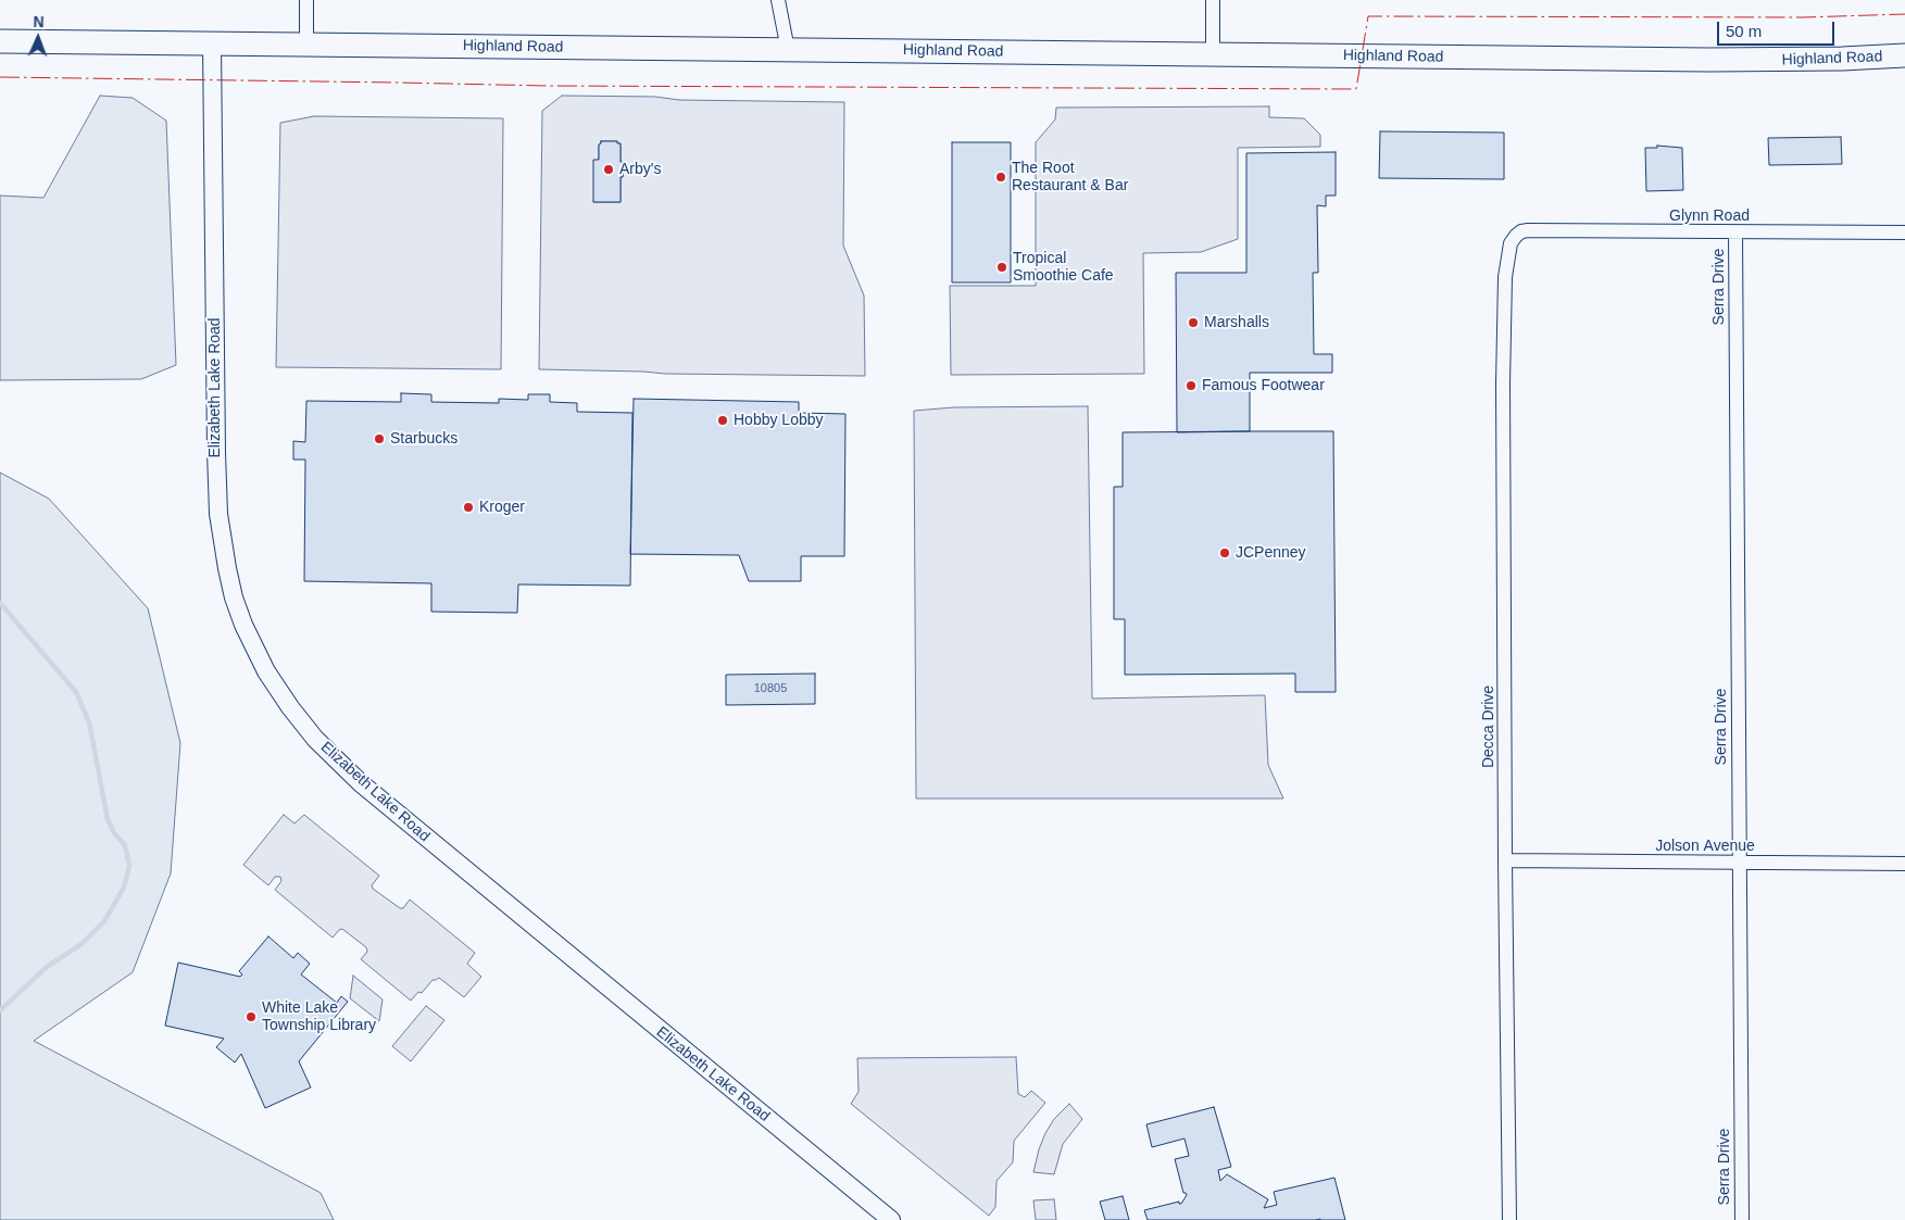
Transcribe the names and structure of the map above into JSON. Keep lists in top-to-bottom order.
{
  "streets": {
    "highway": ["Highland Road"],
    "street": [
      "Glynn Road",
      "Serra Drive",
      "Elizabeth Lake Road",
      "Decca Drive",
      "Jolson Avenue"
    ]
  },
  "crossings": [
    ["Highland Road", "Elizabeth Lake Road"],
    ["Glynn Road", "Serra Drive"],
    ["Glynn Road", "Decca Drive"],
    ["Serra Drive", "Jolson Avenue"],
    ["Decca Drive", "Jolson Avenue"]
  ],
  "places": [
    "Arby's",
    "The Root Restaurant & Bar",
    "Tropical Smoothie Cafe",
    "Marshalls",
    "Famous Footwear",
    "Hobby Lobby",
    "Starbucks",
    "Kroger",
    "JCPenney",
    "White Lake Township Library"
  ],
  "house_numbers": ["10805"],
  "scale_bar": "50 m",
  "north": "top"
}
